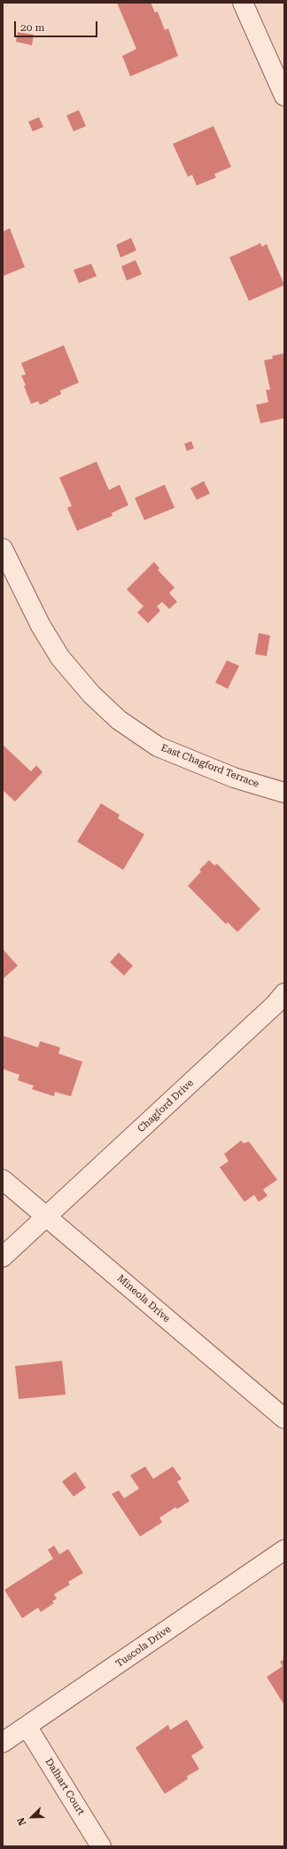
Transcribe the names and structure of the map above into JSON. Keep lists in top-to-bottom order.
{
  "streets": {
    "street": [
      "East Chagford Terrace",
      "Chagford Drive",
      "Mineola Drive",
      "Tuscola Drive",
      "Dalhart Court"
    ]
  },
  "crossings": [
    ["Chagford Drive", "Mineola Drive"],
    ["Tuscola Drive", "Dalhart Court"]
  ],
  "scale_bar": "20 m",
  "north": "bottom left"
}
